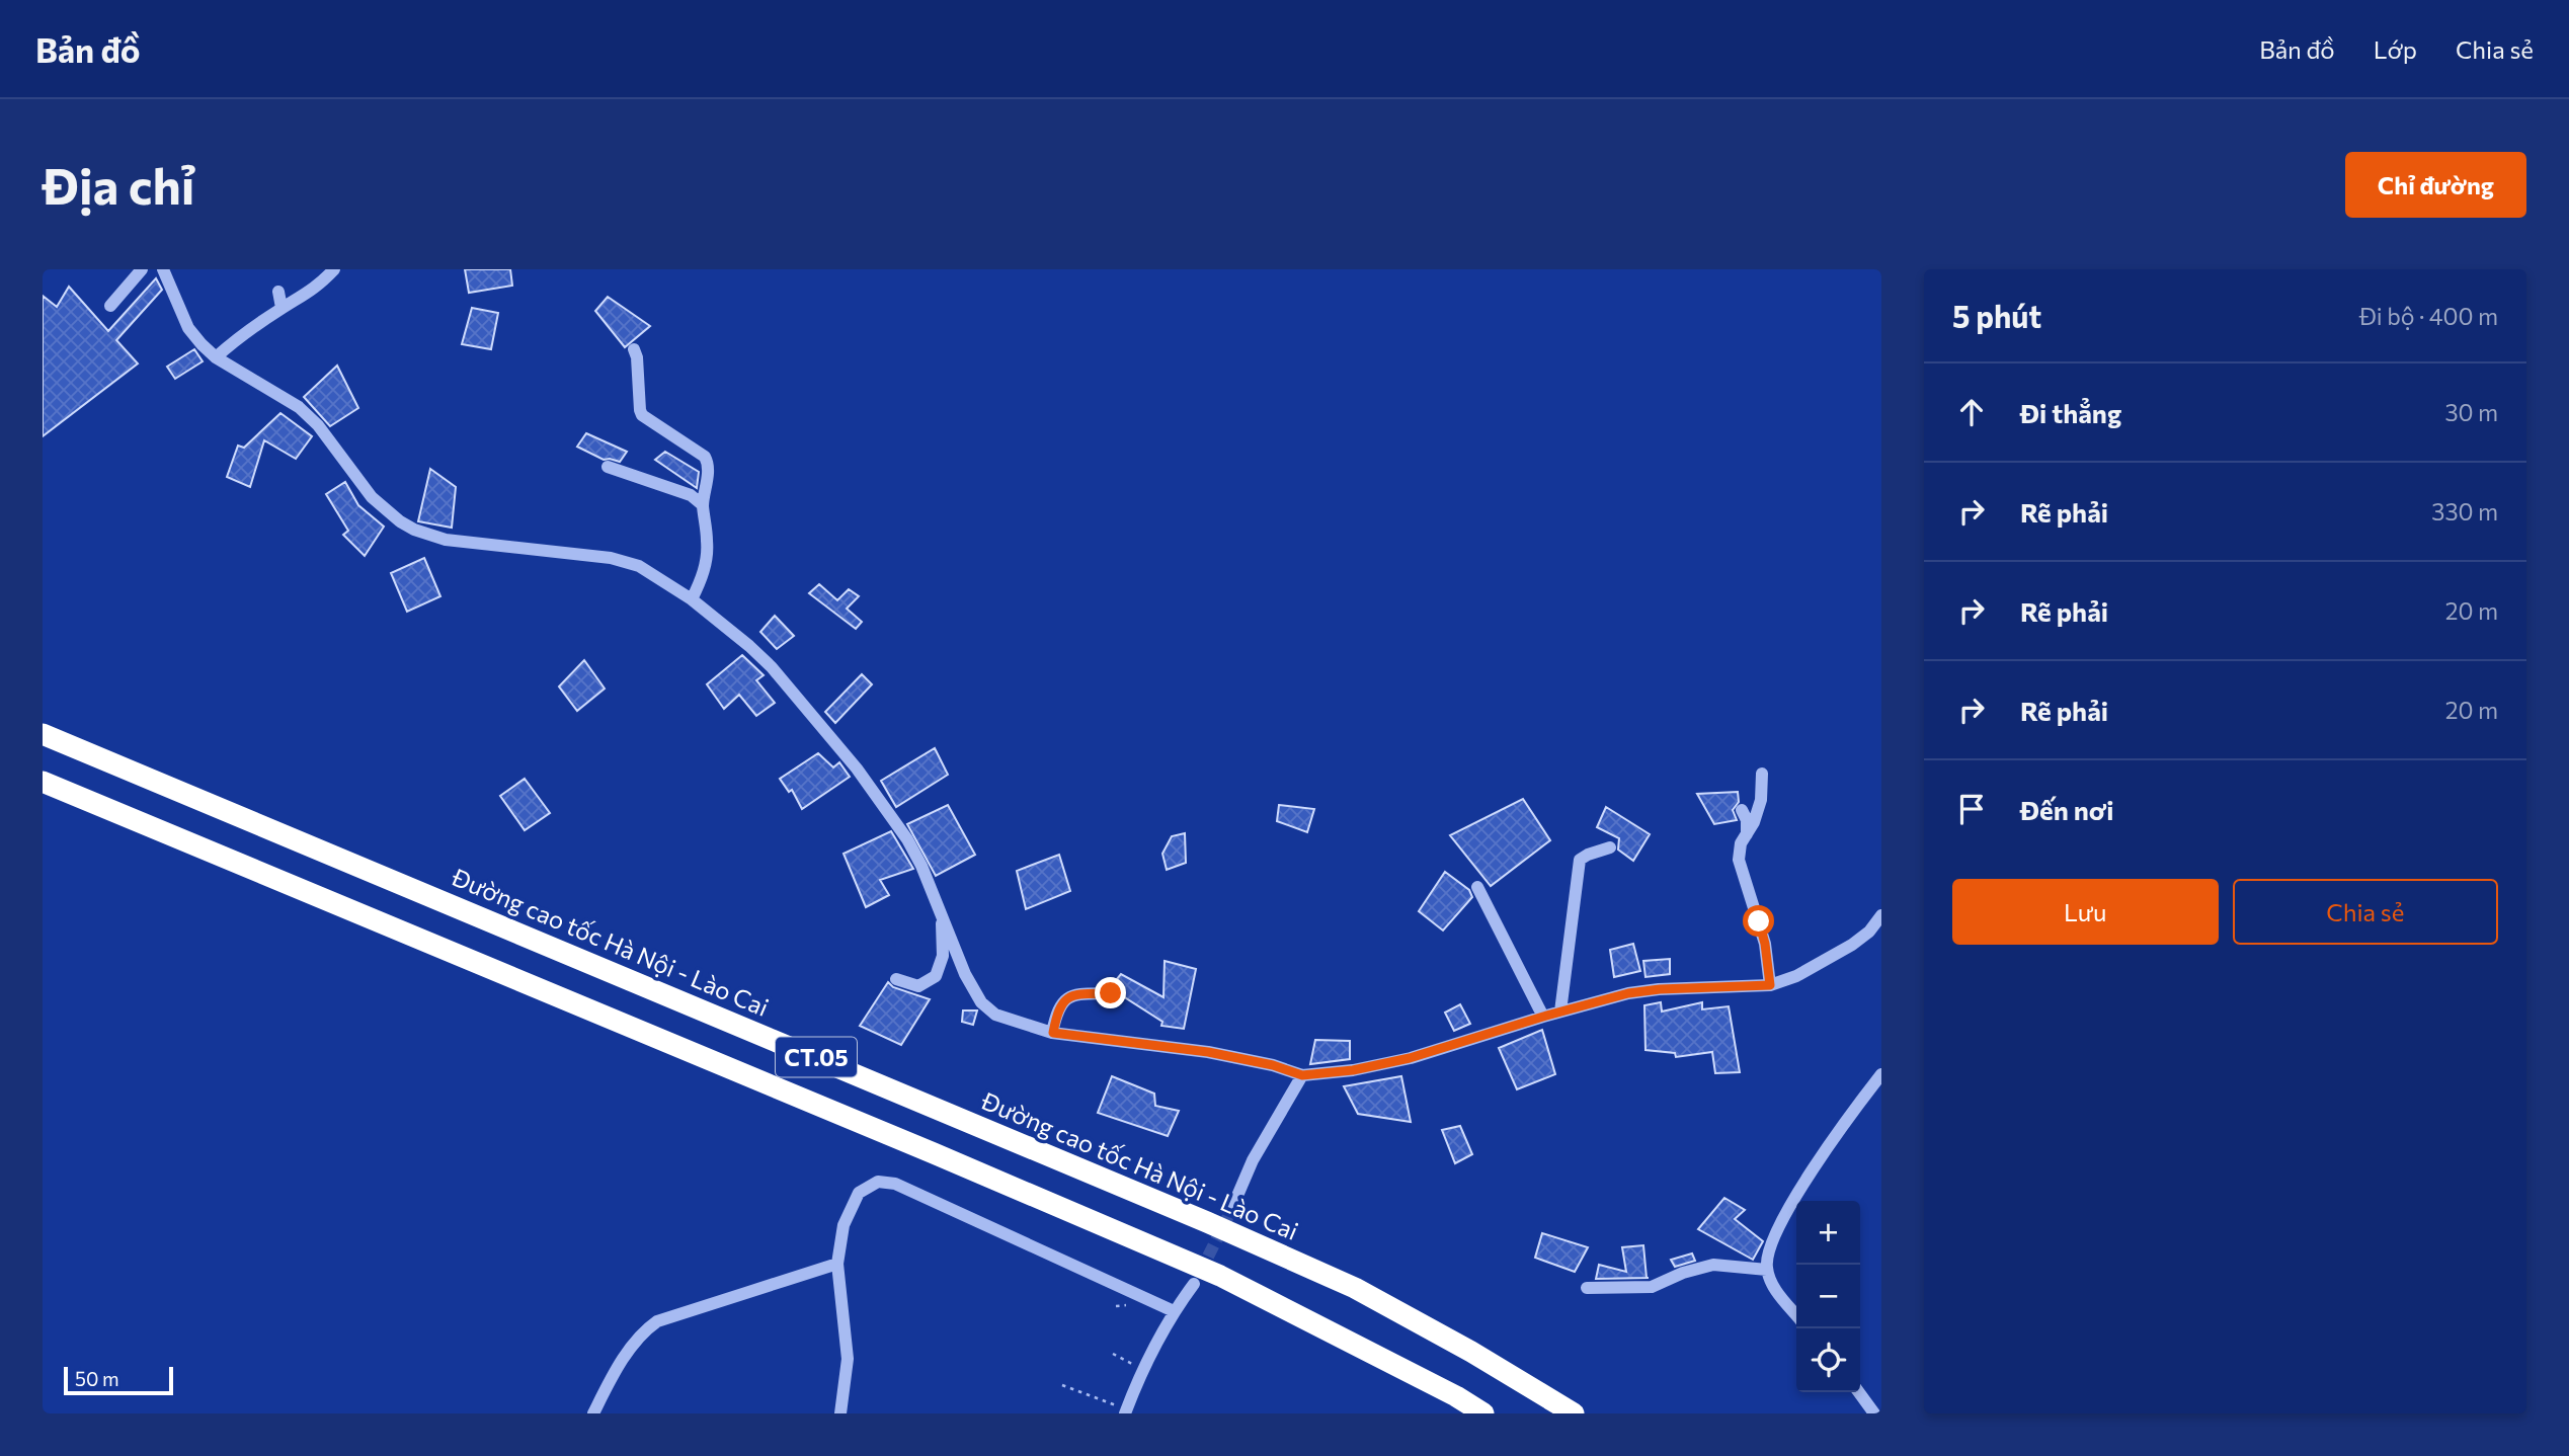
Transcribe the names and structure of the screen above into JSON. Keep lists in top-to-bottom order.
{
  "streets": {
    "highway": ["Đường cao tốc Hà Nội - Lào Cai", "CT.05"]
  },
  "scale_bar": "50 m",
  "page": {
    "header": "Bản đồ",
    "nav": ["Bản đồ", "Lớp", "Chia sẻ"],
    "buttons": [
      "Chỉ đường",
      ["Lưu", "Chia sẻ"]
    ],
    "title": "Địa chỉ",
    "heading": ["5 phút", "Đi bộ · 400 m"],
    "list": [
      ["Đi thẳng", "30 m"],
      ["Rẽ phải", "330 m"],
      ["Rẽ phải", "20 m"],
      ["Rẽ phải", "20 m"],
      "Đến nơi"
    ],
    "map_buttons": ["+", "−"],
    "scale": "50 m"
  }
}
